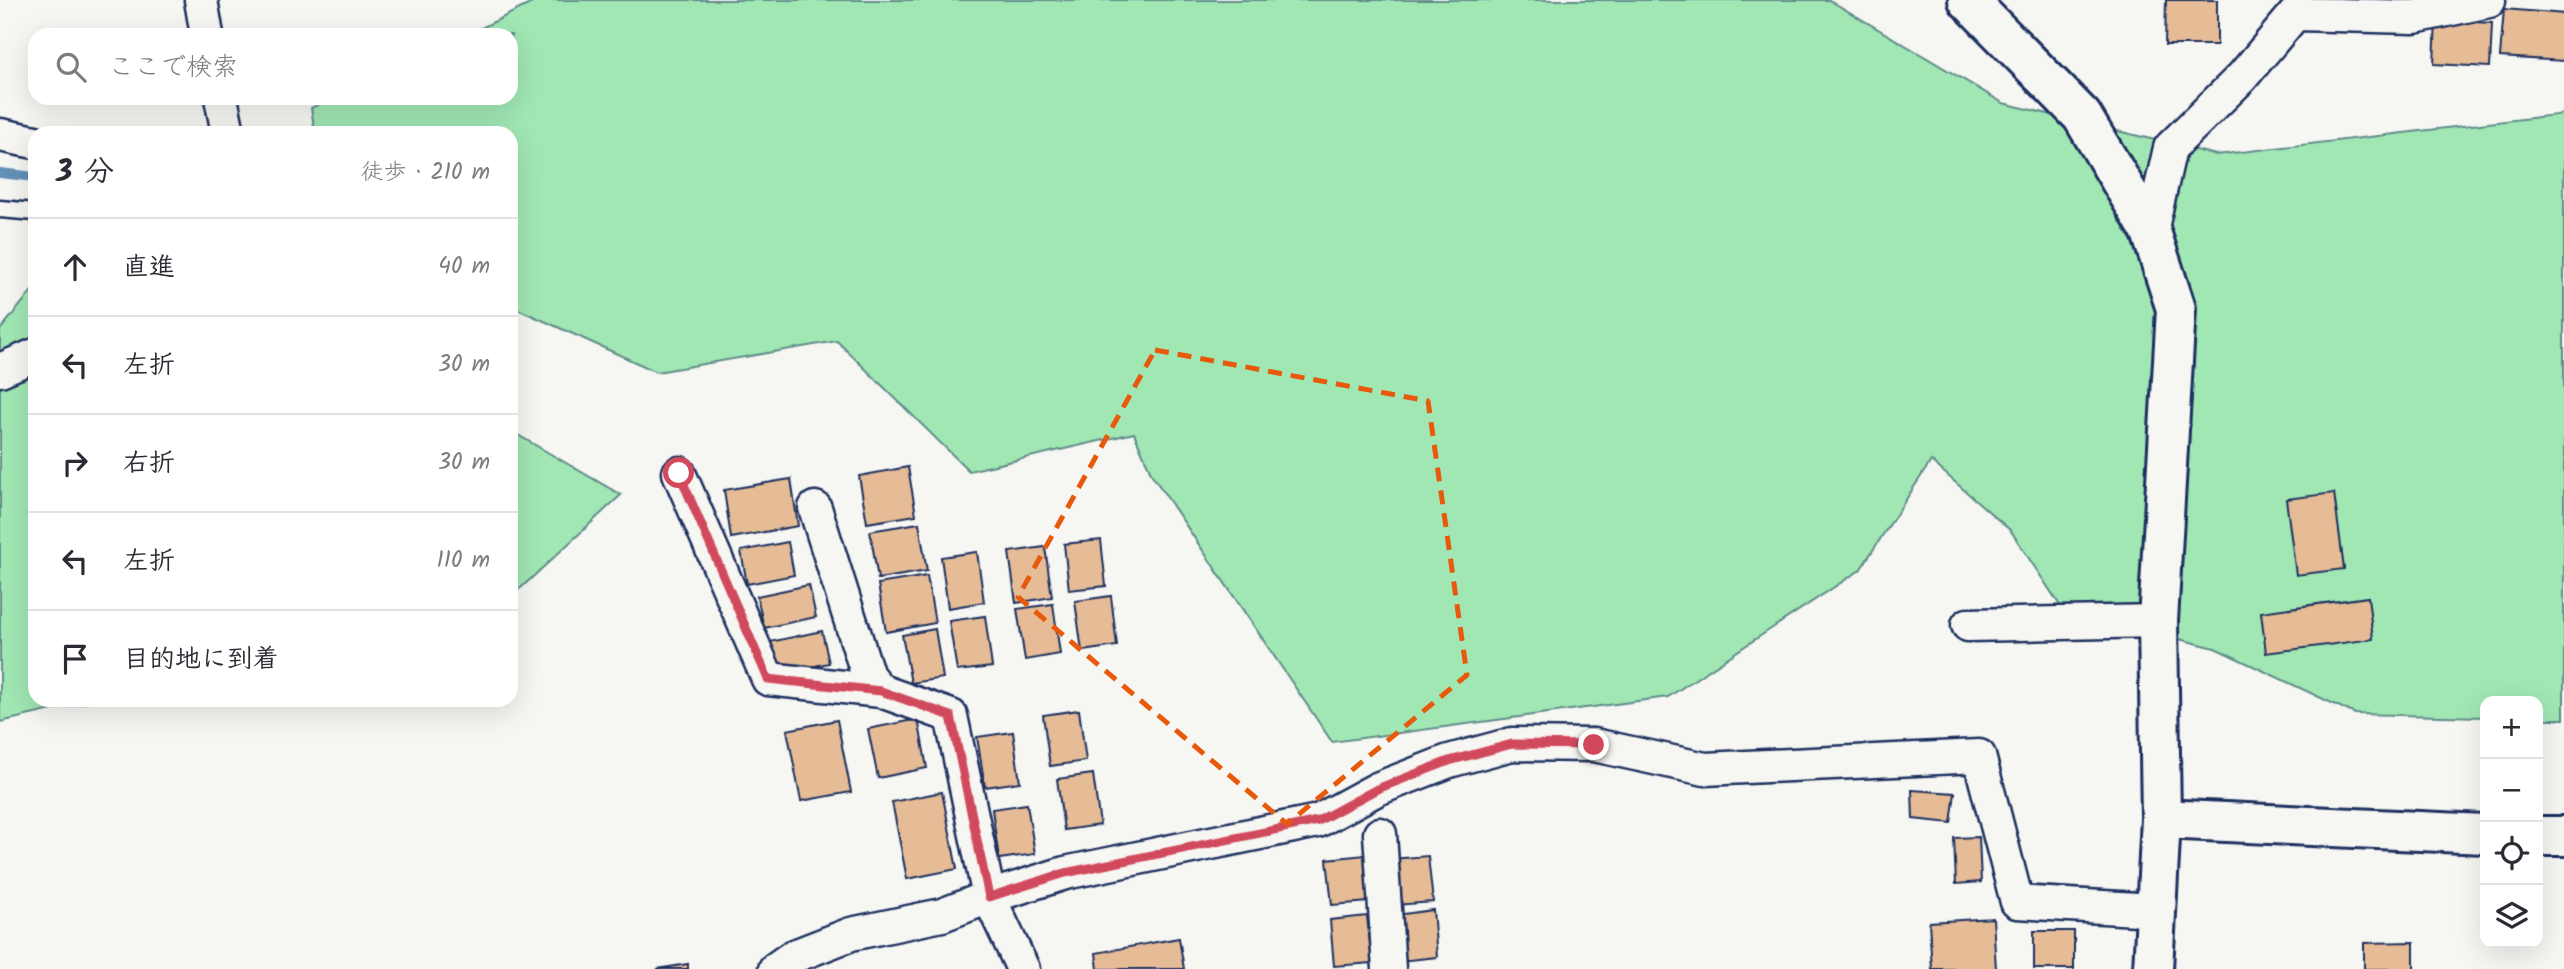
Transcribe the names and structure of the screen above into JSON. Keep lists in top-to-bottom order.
{
  "page": {
    "search": "ここで検索",
    "heading": ["3 分", "徒歩 · 210 m"],
    "list": [
      ["直進", "40 m"],
      ["左折", "30 m"],
      ["右折", "30 m"],
      ["左折", "110 m"],
      "目的地に到着"
    ],
    "map_buttons": ["+", "−"]
  }
}
